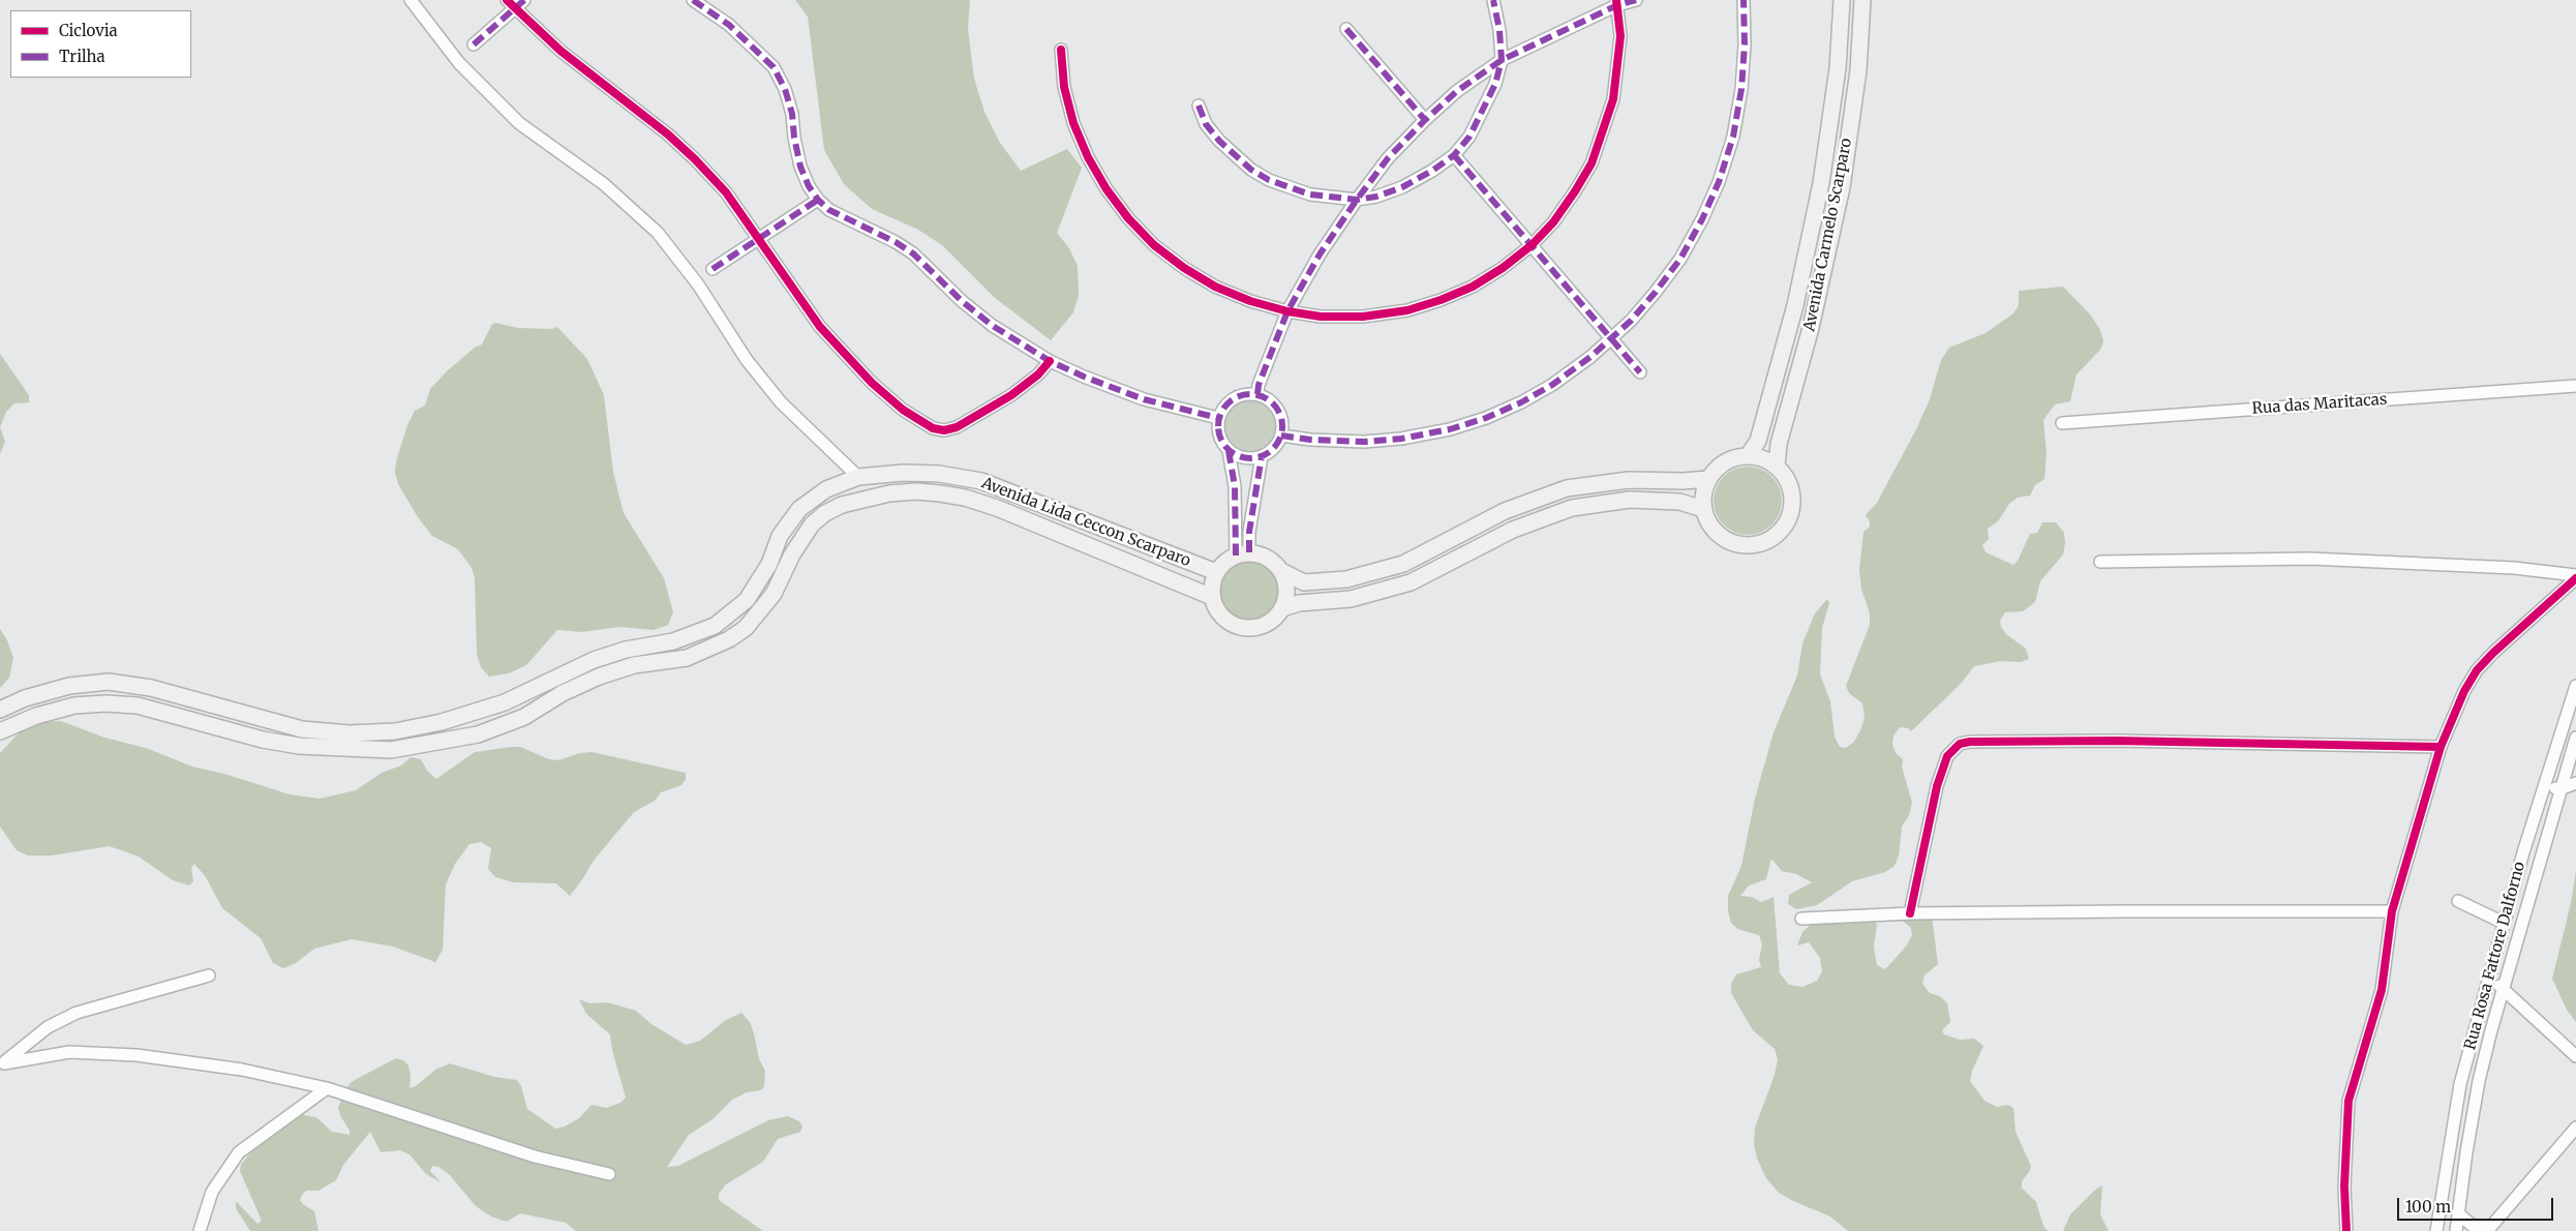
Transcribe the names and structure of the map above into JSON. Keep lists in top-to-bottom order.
{
  "streets": {
    "main road": ["Avenida Carmelo Scarparo", "Avenida Lida Ceccon Scarparo"],
    "street": ["Rua das Maritacas", "Rua Rosa Fattore Dalforno"]
  },
  "legend": ["Ciclovia", "Trilha"],
  "scale_bar": "100 m"
}
